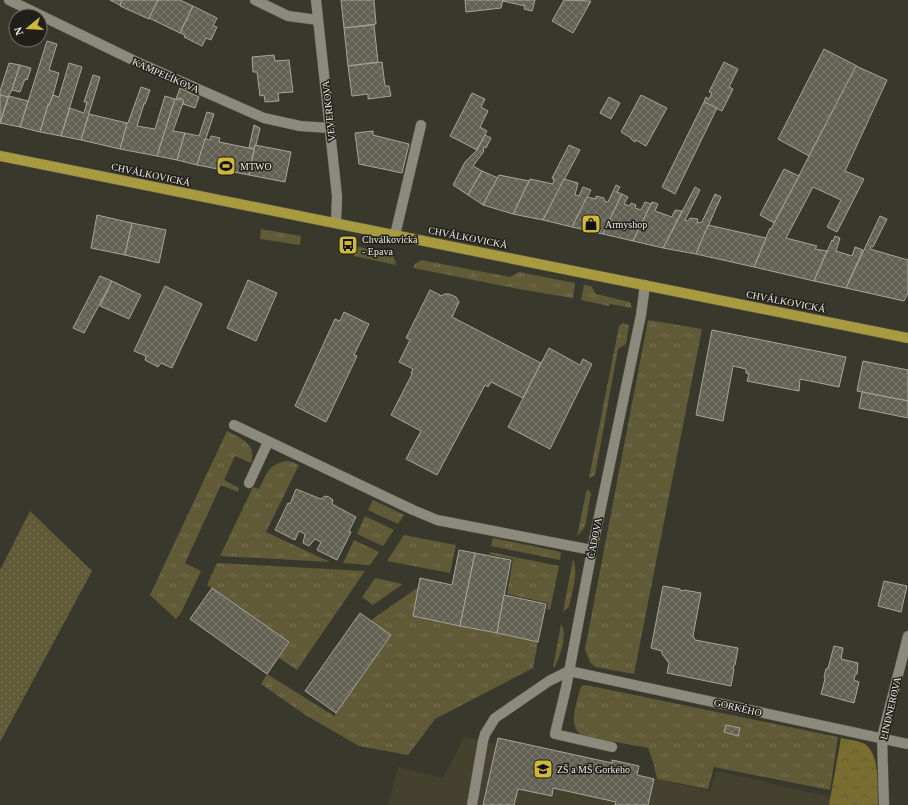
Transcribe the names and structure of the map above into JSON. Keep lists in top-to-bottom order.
{
  "streets": {
    "main road": ["CHVÁLKOVICKÁ"],
    "street": [
      "KAMPELÍKOVA",
      "VEVERKOVA",
      "ČADOVA",
      "GORKÉHO",
      "LINDNEROVA"
    ]
  },
  "crossings": [
    ["KAMPELÍKOVA", "VEVERKOVA"],
    ["VEVERKOVA", "CHVÁLKOVICKÁ"],
    ["CHVÁLKOVICKÁ", "ČADOVA"],
    ["ČADOVA", "GORKÉHO"],
    ["GORKÉHO", "LINDNEROVA"]
  ],
  "places": {
    "sports": ["MTWO"],
    "shop": ["Armyshop"],
    "bus stop": ["Chválkovická - Epava"],
    "school or university": ["ZŠ a MŠ Gorkého"]
  },
  "north": "left"
}
